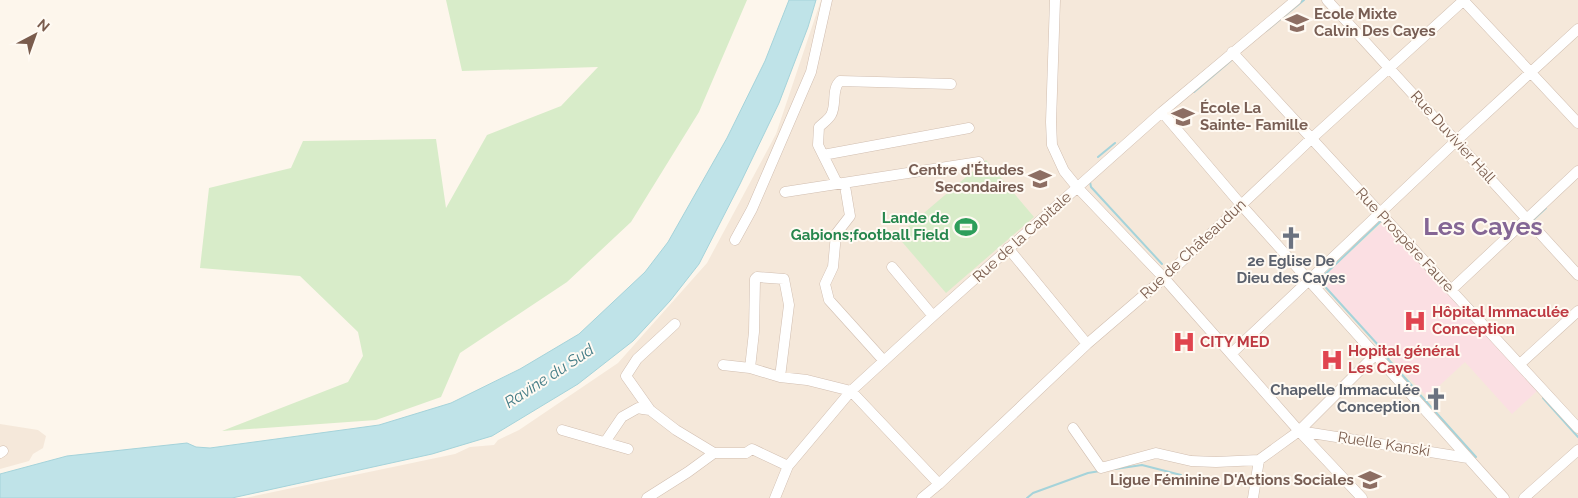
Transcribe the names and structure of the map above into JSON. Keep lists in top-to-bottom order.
{
  "streets": {
    "street": [
      "Rue Duvivier Hall",
      "Rue de la Capitale",
      "Rue Prospère Faure",
      "Rue de Châteaudun",
      "Ruelle Kanski"
    ]
  },
  "crossings": [
    ["Rue Duvivier Hall", "Rue de Châteaudun"],
    ["Rue de la Capitale", "Rue Prospère Faure"],
    ["Rue Prospère Faure", "Rue de Châteaudun"]
  ],
  "districts": ["Les Cayes"],
  "water": ["Ravine du Sud"],
  "places": {
    "school or university": [
      "Ecole Mixte Calvin Des Cayes",
      "École La Sainte- Famille",
      "Centre d'Études Secondaires",
      "Ligue Féminine D'Actions Sociales"
    ],
    "sports": ["Lande de Gabions;football Field"],
    "church": ["2e Eglise De Dieu des Cayes", "Chapelle Immaculée Conception"],
    "hospital": ["Hôpital Immaculée Conception", "CITY MED", "Hopital général Les Cayes"]
  },
  "north": "top right"
}
